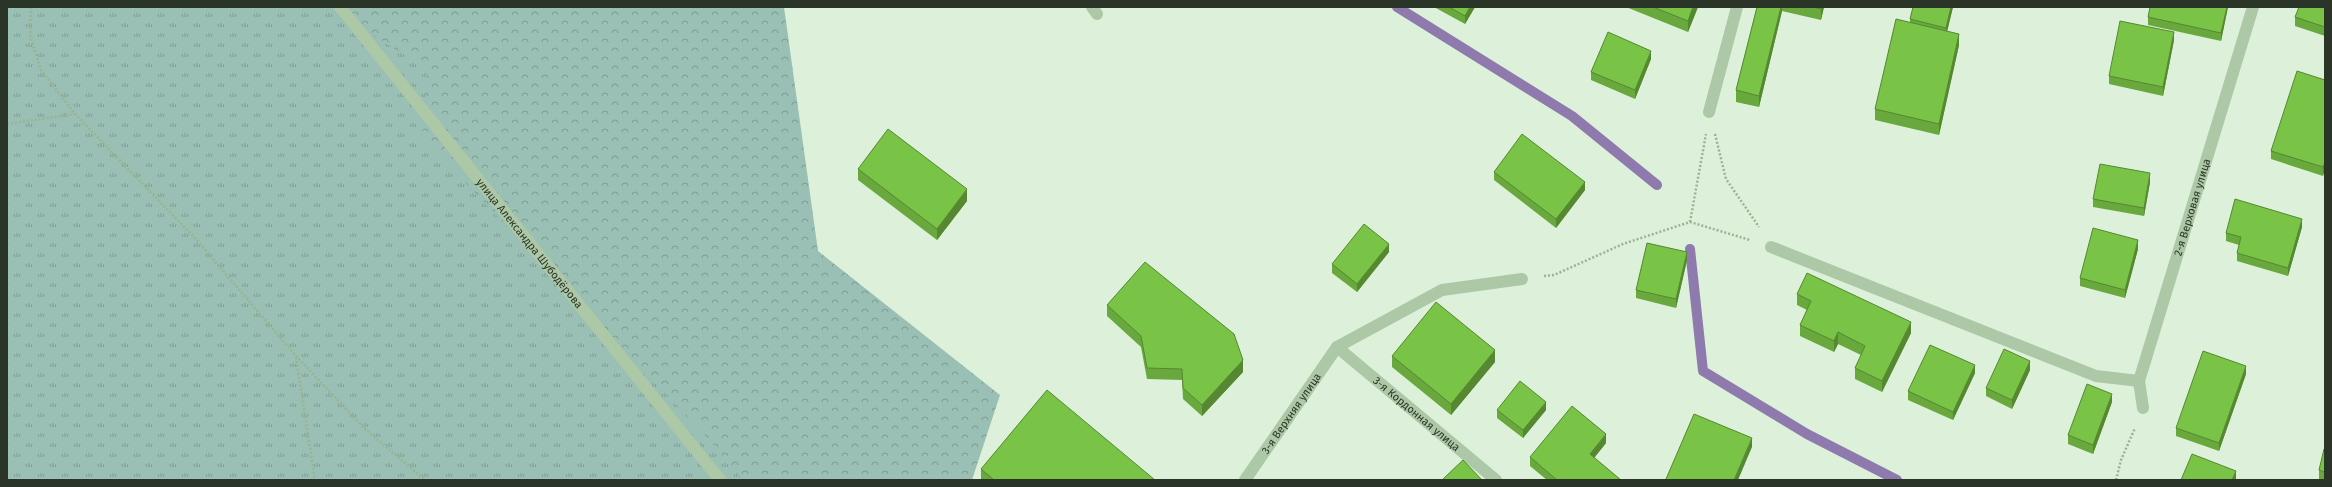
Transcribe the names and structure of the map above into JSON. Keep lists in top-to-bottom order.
{
  "streets": {
    "street": [
      "2-я Верховая улица",
      "улица Александра Шубодёрова",
      "3-я Верхняя улица",
      "3-я Кордонная улица"
    ]
  },
  "crossings": [
    ["3-я Верхняя улица", "3-я Кордонная улица"]
  ]
}
